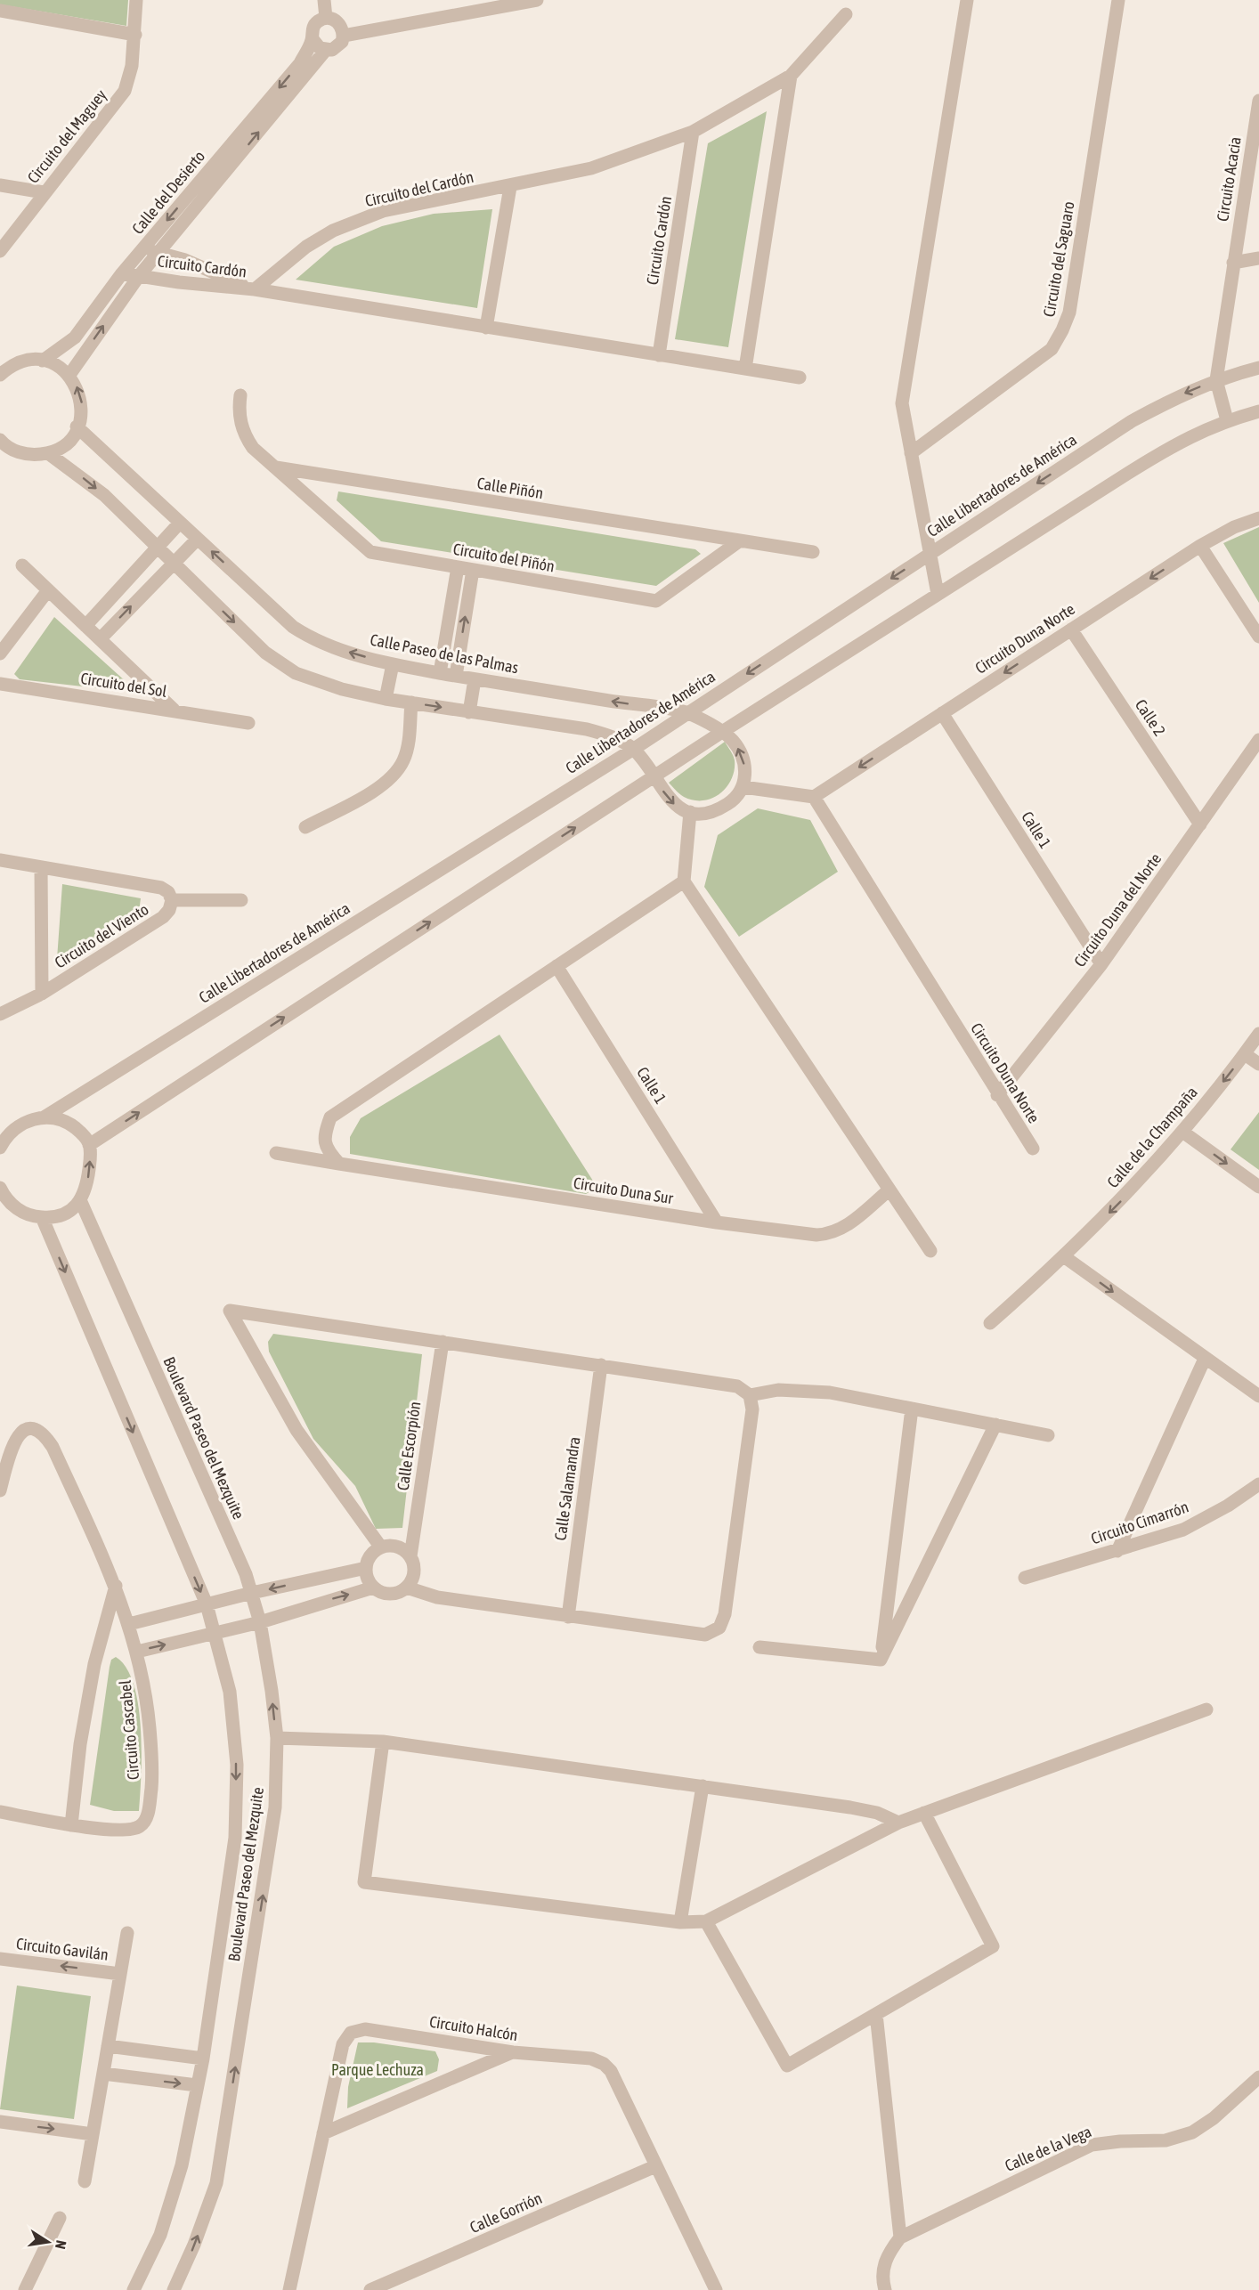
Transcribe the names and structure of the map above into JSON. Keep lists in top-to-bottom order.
{
  "streets": {
    "street": [
      "Circuito del Maguey",
      "Circuito Acacia",
      "Circuito del Cardón",
      "Calle del Desierto",
      "Circuito Cardón",
      "Circuito del Saguaro",
      "Calle Libertadores de América",
      "Calle Piñón",
      "Circuito del Piñón",
      "Circuito Duna Norte",
      "Calle Paseo de las Palmas",
      "Circuito del Sol",
      "Calle 2",
      "Calle 1",
      "Circuito Duna del Norte",
      "Circuito del Viento",
      "Calle de la Champaña",
      "Circuito Duna Sur",
      "Boulevard Paseo del Mezquite",
      "Calle Escorpión",
      "Calle Salamandra",
      "Circuito Cimarrón",
      "Circuito Cascabel",
      "Circuito Gavilán",
      "Circuito Halcón",
      "Calle de la Vega",
      "Calle Gorrión"
    ]
  },
  "crossings": [
    ["Circuito Acacia", "Calle Libertadores de América"],
    ["Circuito del Cardón", "Circuito Cardón"],
    ["Calle del Desierto", "Circuito Cardón"],
    ["Calle Libertadores de América", "Calle Paseo de las Palmas"],
    ["Calle Piñón", "Circuito del Piñón"],
    ["Circuito Duna Norte", "Calle 2"],
    ["Circuito Duna Norte", "Calle 1"],
    ["Circuito Duna Norte", "Circuito Duna del Norte"],
    ["Calle 2", "Circuito Duna del Norte"],
    ["Calle 1", "Circuito Duna del Norte"],
    ["Calle 1", "Circuito Duna Sur"],
    ["Circuito Halcón", "Calle Gorrión"]
  ],
  "one_way": ["Calle de la Champaña"],
  "parks": ["Parque Lechuza"],
  "north": "right"
}
